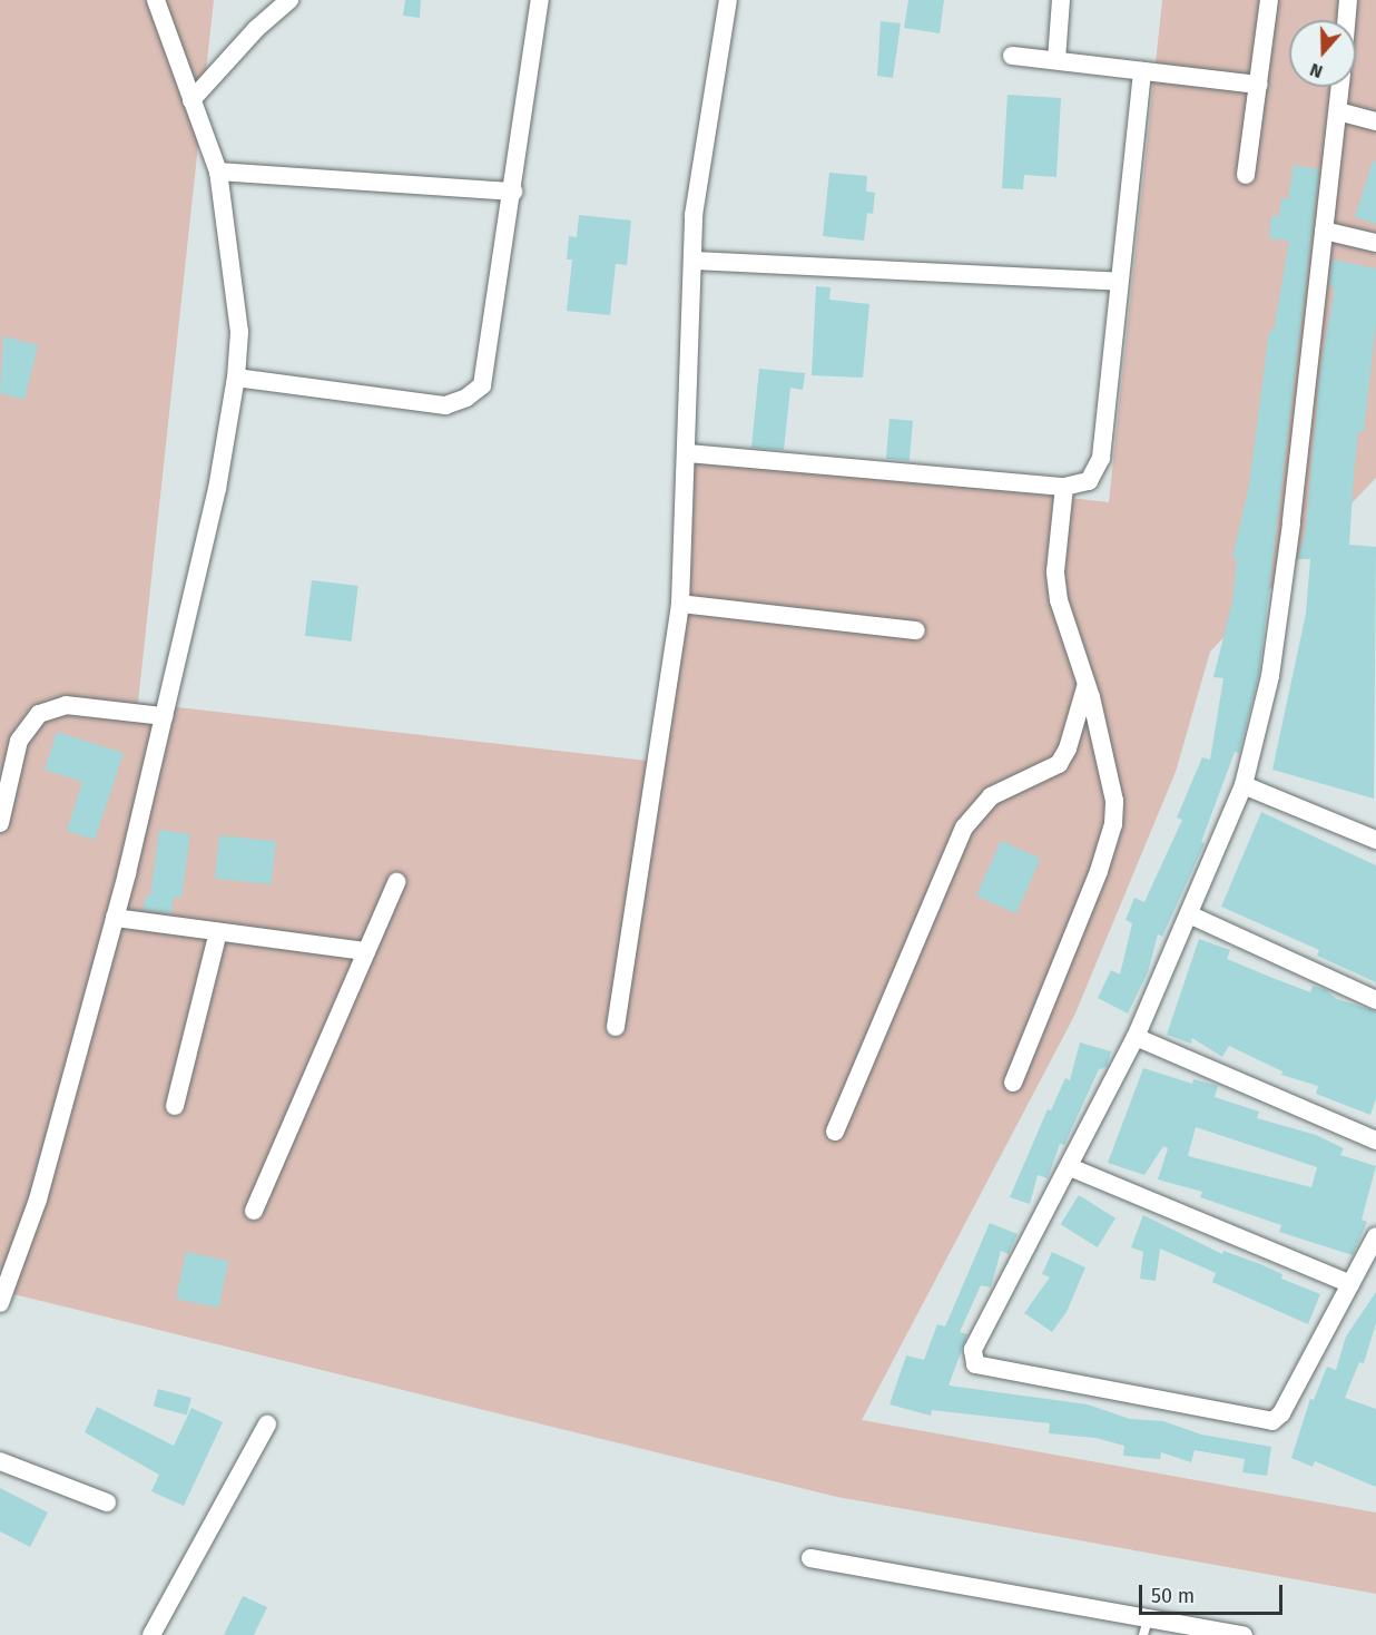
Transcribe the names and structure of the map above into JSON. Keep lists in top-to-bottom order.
{
  "scale_bar": "50 m",
  "north": "bottom"
}
